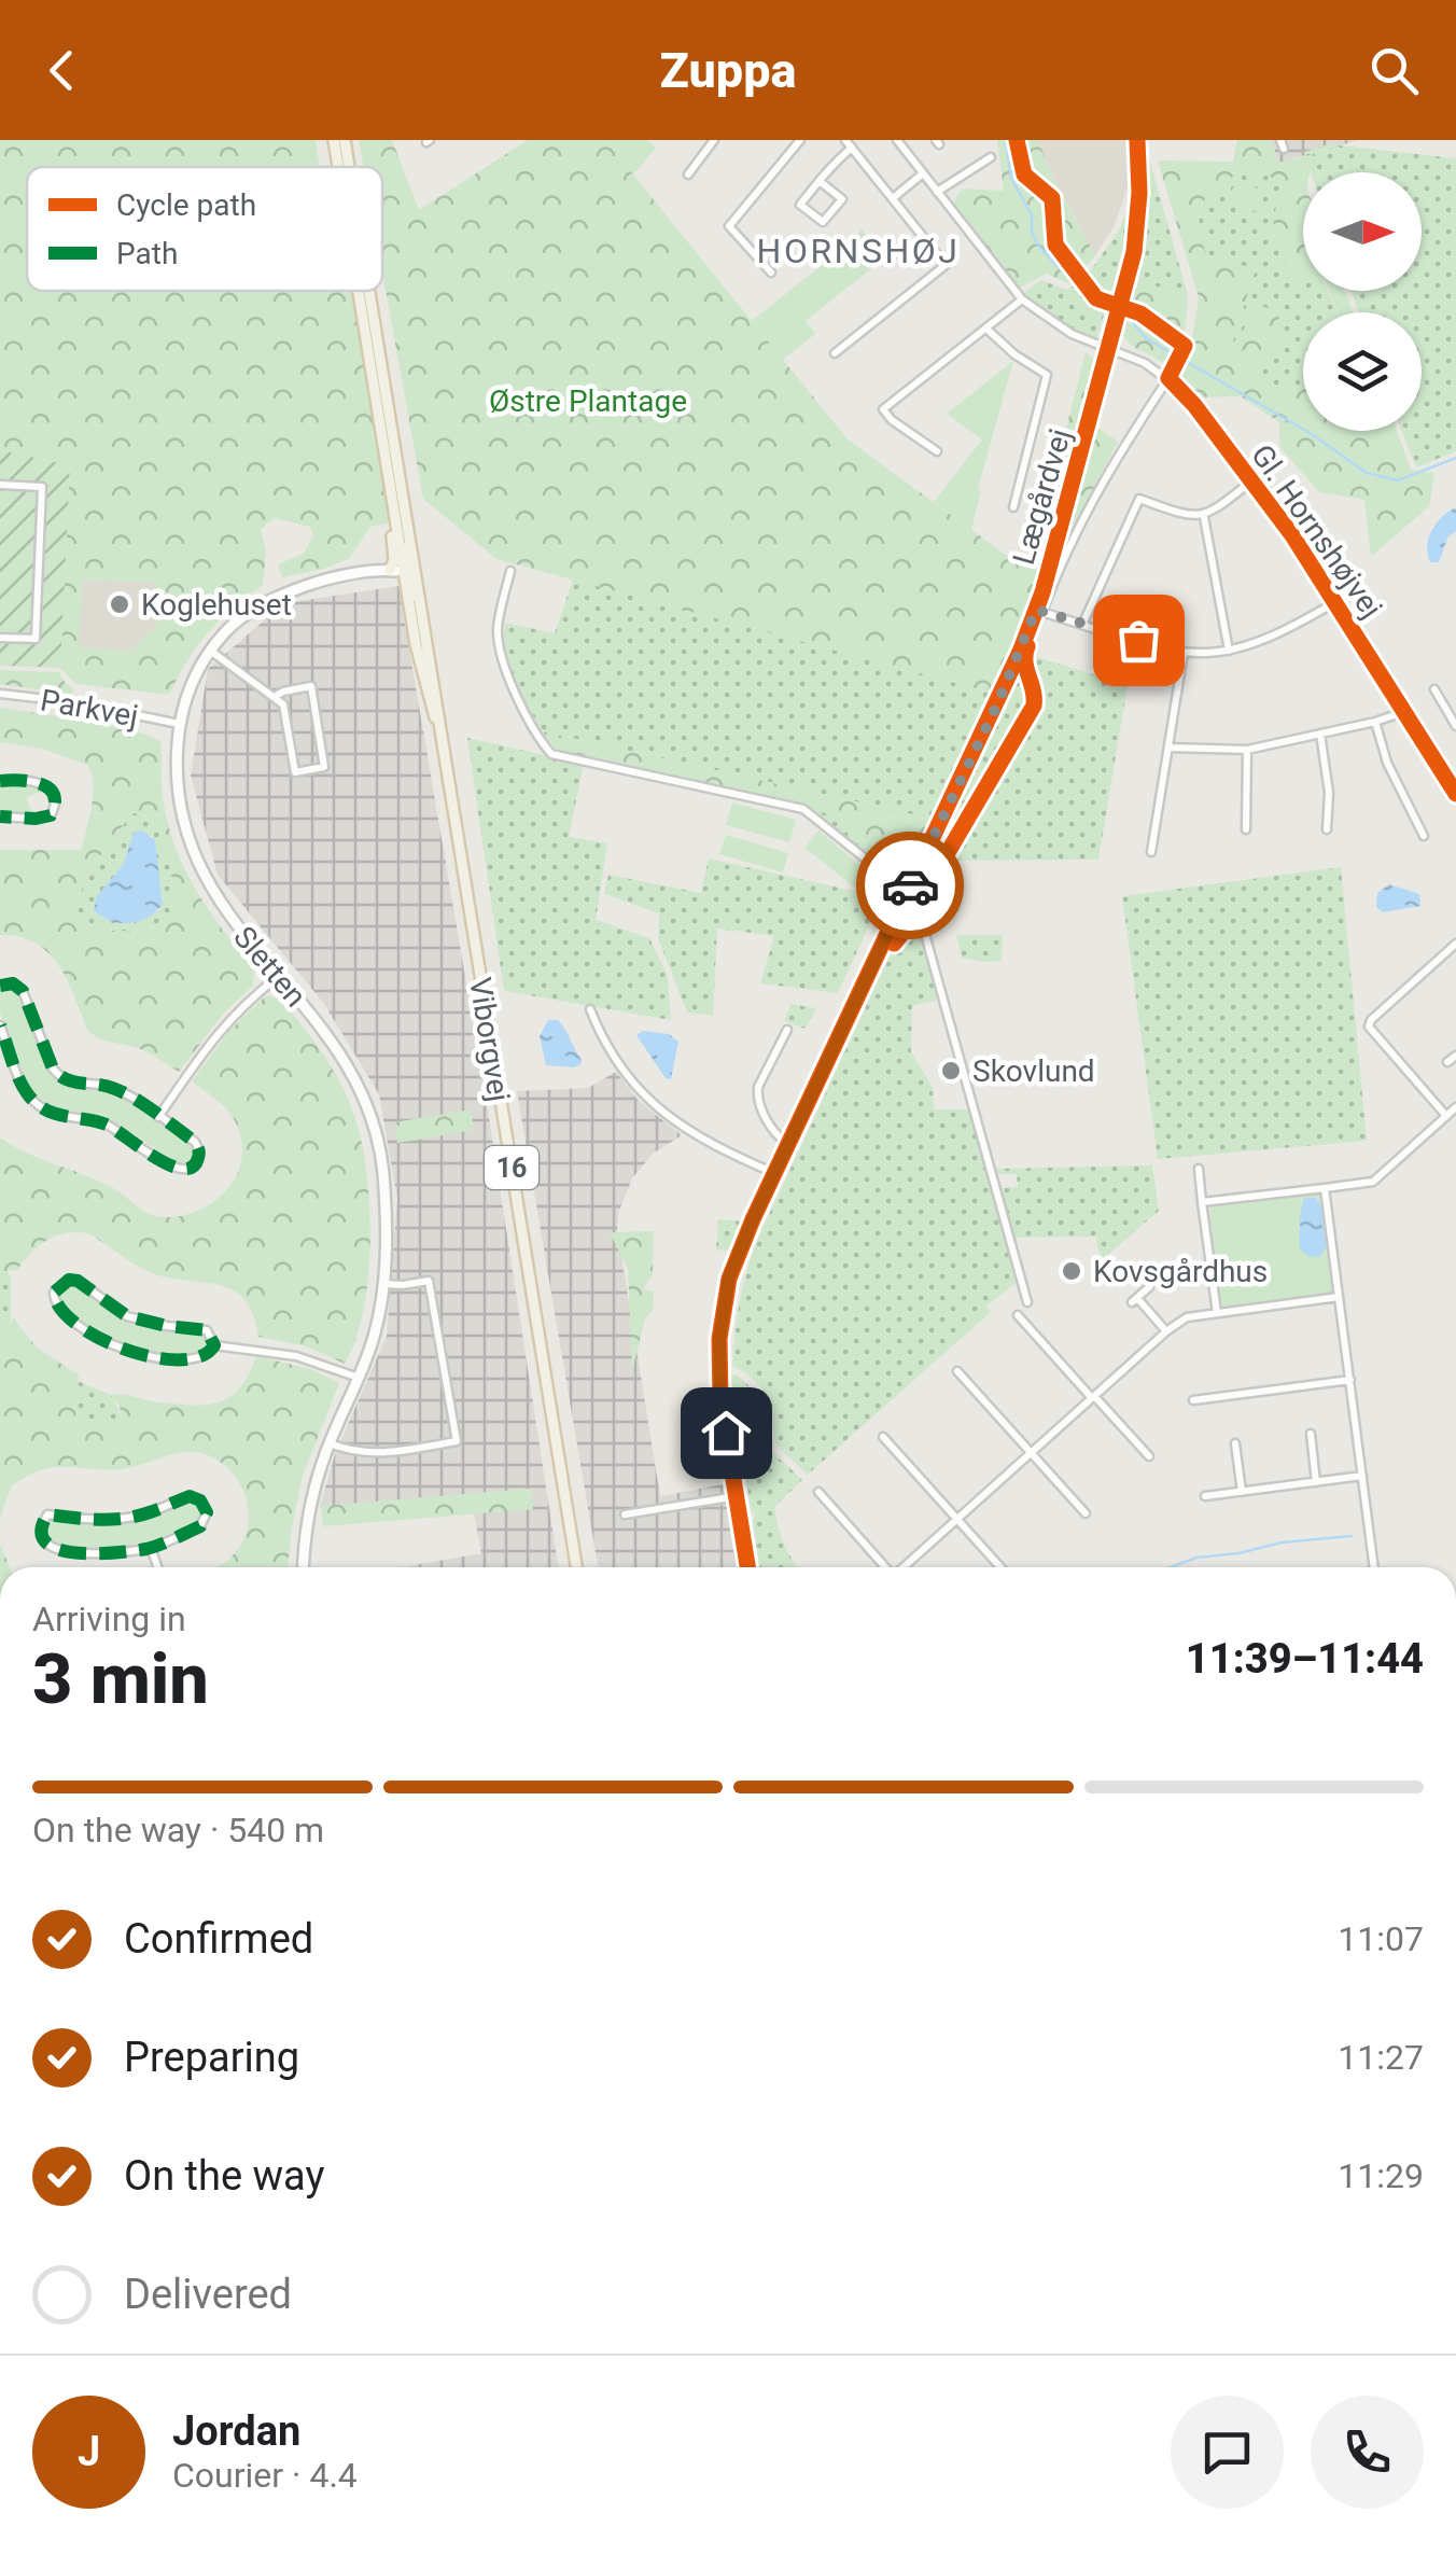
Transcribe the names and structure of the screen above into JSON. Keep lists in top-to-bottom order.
{
  "streets": {
    "main road": ["Viborgvej", "16"],
    "street": [
      "Lægårdvej",
      "Gl. Hornshøjvej",
      "Parkvej",
      "Sletten"
    ]
  },
  "crossings": [
    ["Lægårdvej", "Gl. Hornshøjvej"],
    ["Parkvej", "Sletten"],
    ["Sletten", "Viborgvej"]
  ],
  "districts": ["HORNSHØJ"],
  "parks": ["Østre Plantage"],
  "places": ["Koglehuset", "Skovlund", "Kovsgårdhus"],
  "legend": ["Cycle path", "Path"],
  "north": "right",
  "page": {
    "header": "Zuppa",
    "heading": ["3 min", "Arriving in", "11:39–11:44"],
    "panel": ["Jordan", "Courier · 4.4"],
    "bar": "On the way · 540 m",
    "list": [
      ["Confirmed", "11:07"],
      ["Preparing", "11:27"],
      ["On the way", "11:29"],
      "Delivered"
    ],
    "round": "J"
  }
}
